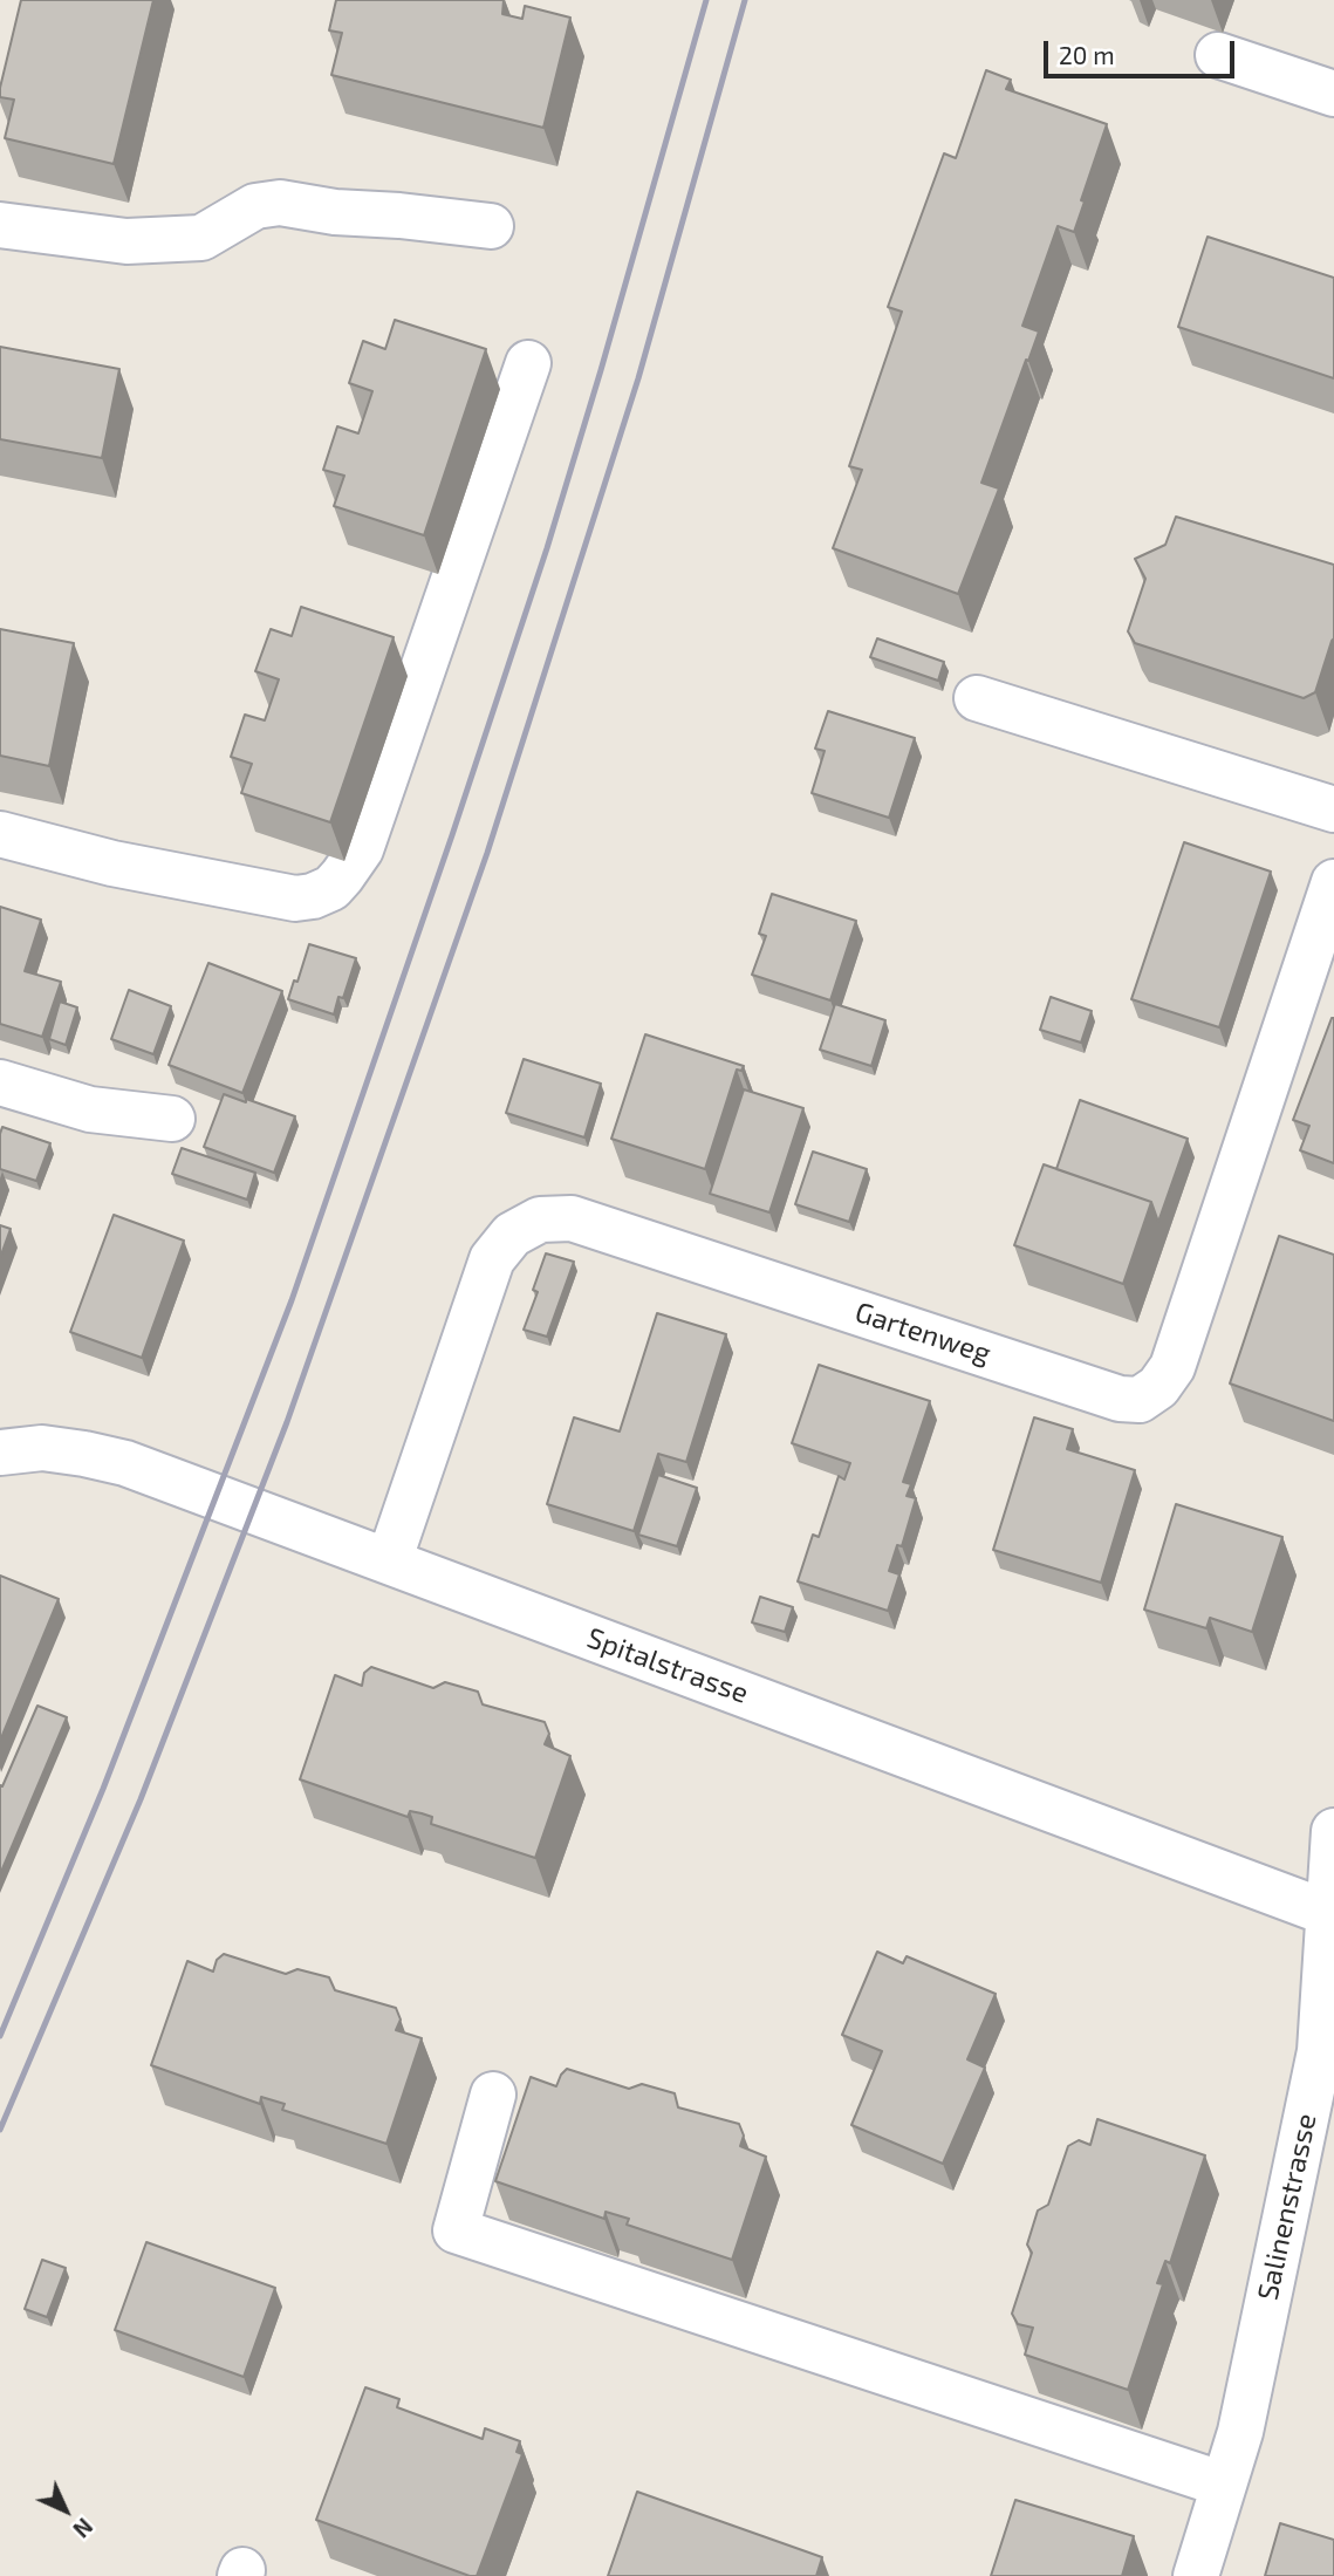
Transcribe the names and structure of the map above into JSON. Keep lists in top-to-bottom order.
{
  "streets": {
    "street": ["Gartenweg", "Spitalstrasse", "Salinenstrasse"]
  },
  "crossings": [
    ["Gartenweg", "Spitalstrasse"],
    ["Spitalstrasse", "Salinenstrasse"]
  ],
  "scale_bar": "20 m",
  "north": "bottom right"
}
